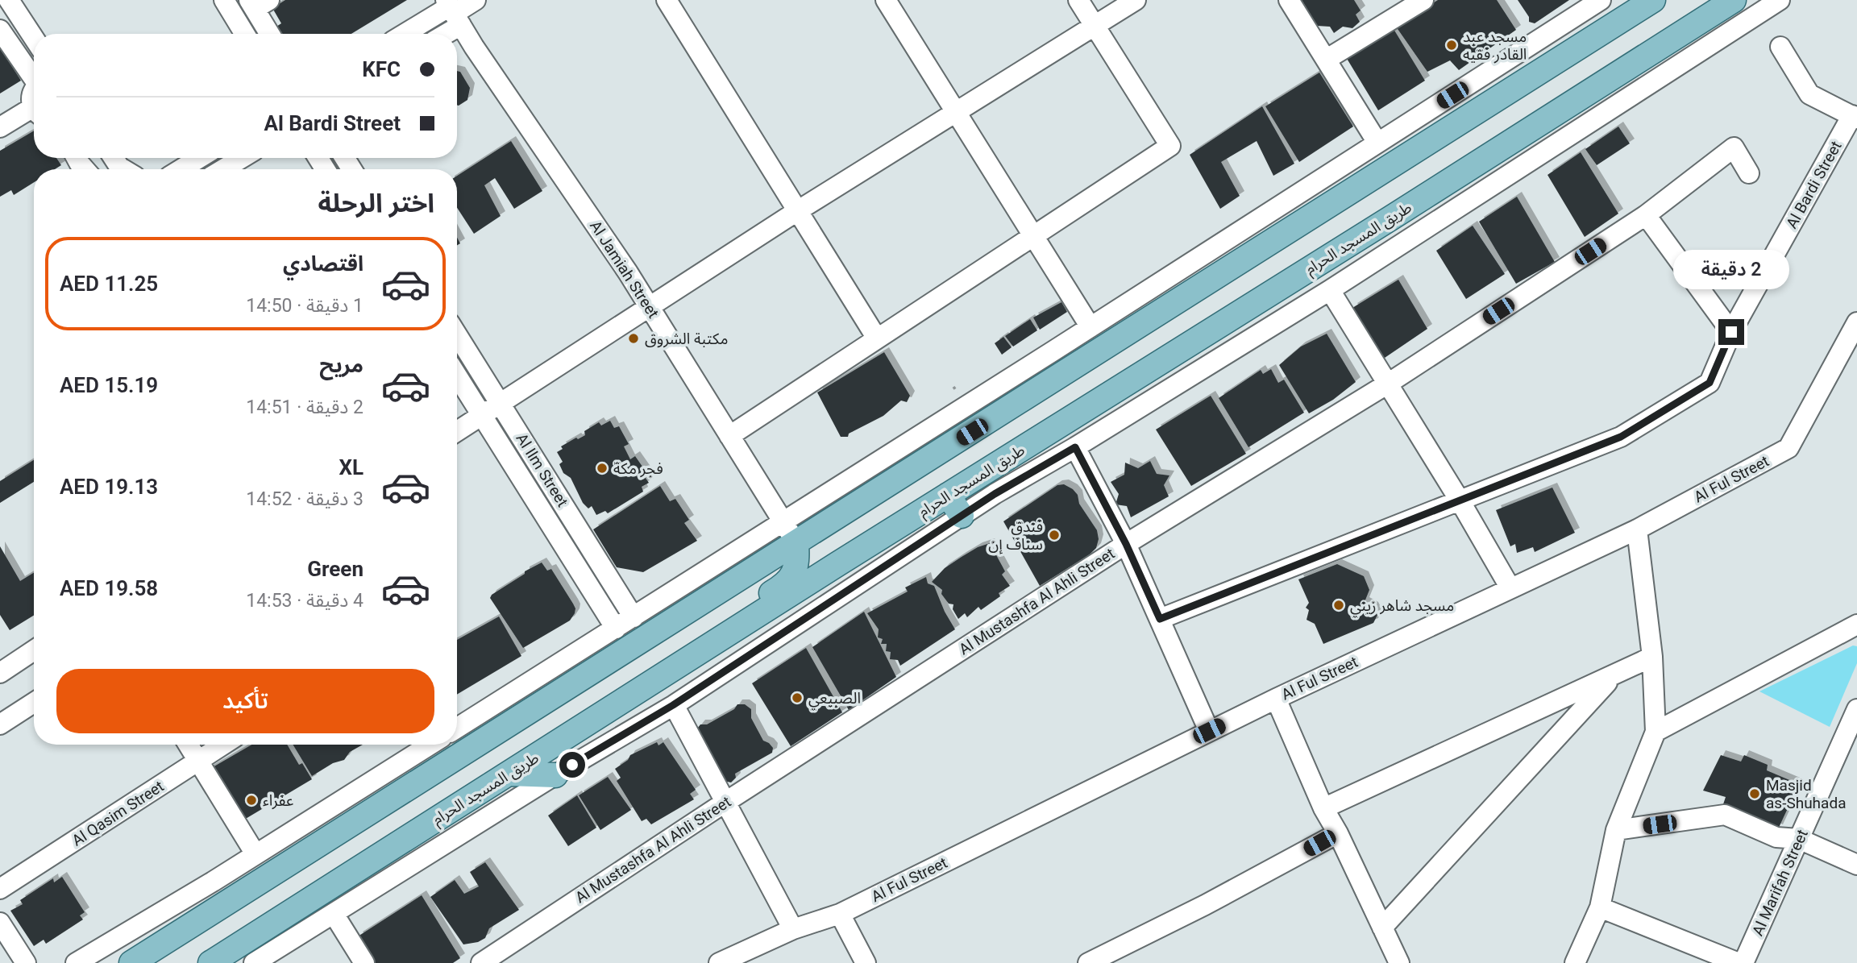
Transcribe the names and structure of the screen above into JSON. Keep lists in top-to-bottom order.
{
  "streets": {
    "main road": ["طريق المسجد الحرام"],
    "street": [
      "Al Bardi Street",
      "Al Jamiah Street",
      "Al Ilm Street",
      "Al Ful Street",
      "Al Mustashfa Al Ahli Street",
      "Al Qasim Street",
      "Al Marifah Street"
    ]
  },
  "places": [
    "مسجد عبد القادر فقيه",
    "مكتبة الشروق",
    "فجر مكة",
    "فندق سناف إن",
    "مسجد شاهر زيني",
    "الصبيعي",
    "Masjid as-Shuhada",
    "عفراء"
  ],
  "page": {
    "banner": ["KFC", "Al Bardi Street"],
    "heading": "اختر الرحلة",
    "list": [
      {
        "name": "اقتصادي",
        "note": "1 دقيقة · 14:50",
        "value": "AED 11.25"
      },
      {
        "name": "مريح",
        "note": "2 دقيقة · 14:51",
        "value": "AED 15.19"
      },
      {
        "name": "XL",
        "note": "3 دقيقة · 14:52",
        "value": "AED 19.13"
      },
      {
        "name": "Green",
        "note": "4 دقيقة · 14:53",
        "value": "AED 19.58"
      }
    ],
    "bubble": "2 دقيقة",
    "buttons": "تأكيد"
  }
}
